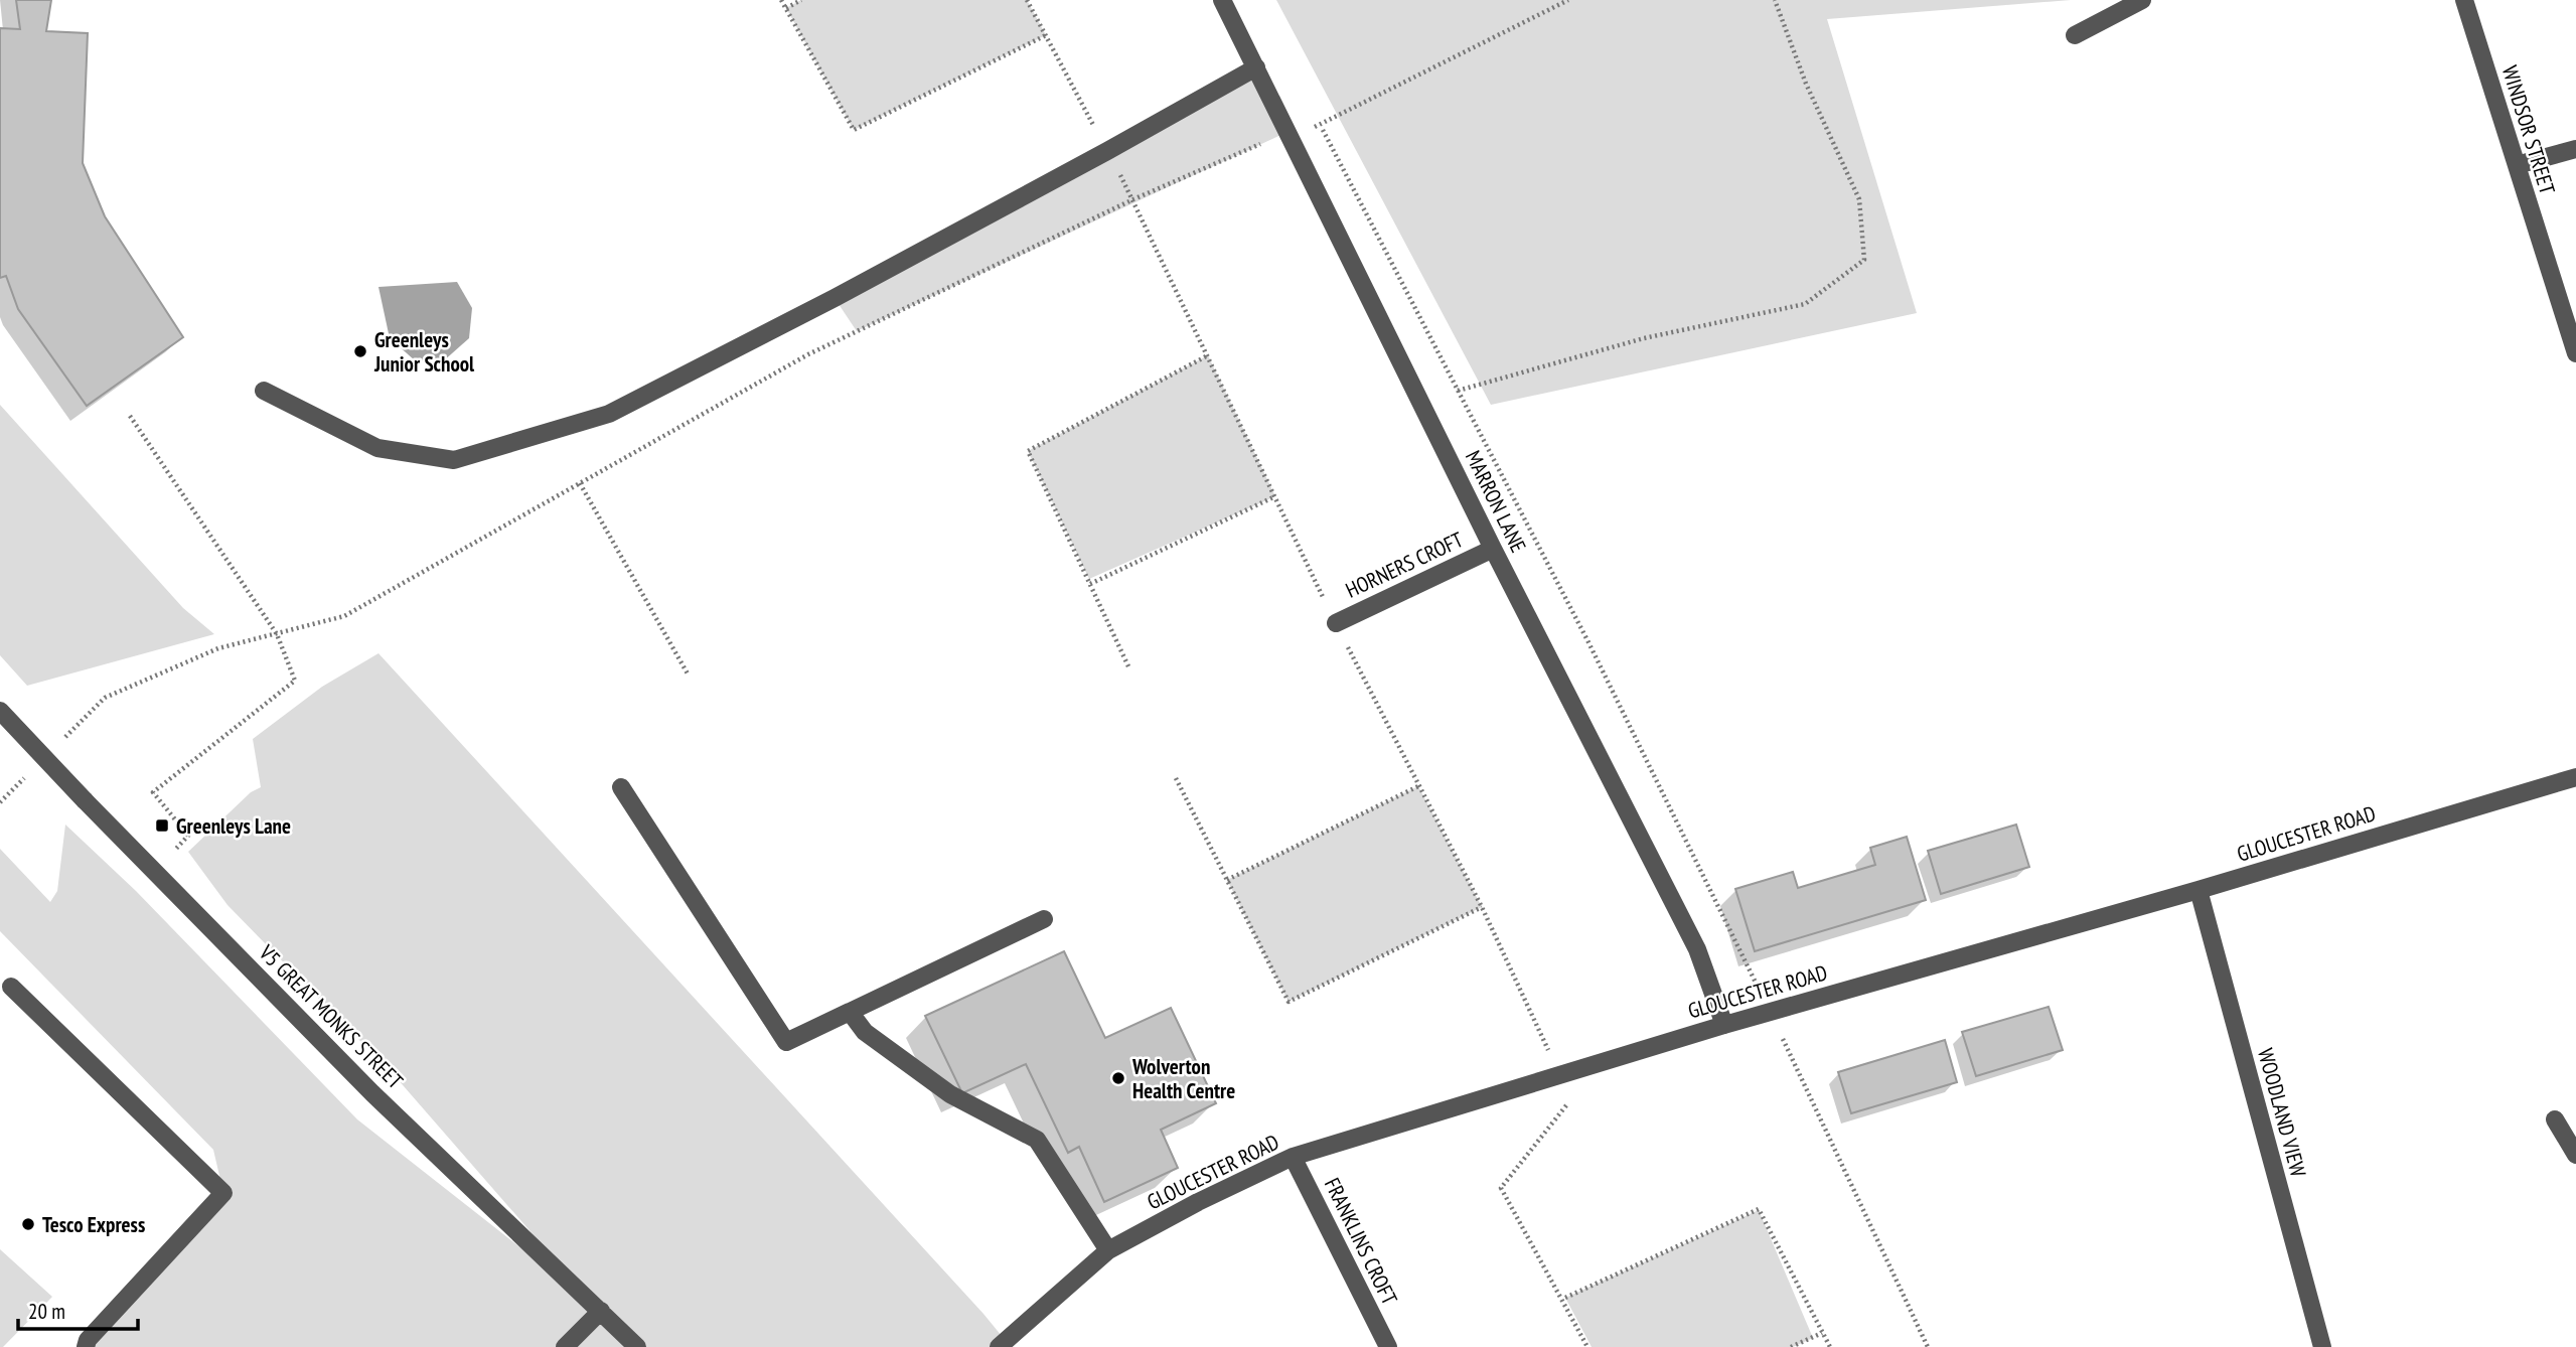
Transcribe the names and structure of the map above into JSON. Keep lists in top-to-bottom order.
{
  "streets": {
    "street": [
      "WINDSOR STREET",
      "MARRON LANE",
      "HORNERS CROFT",
      "GLOUCESTER ROAD",
      "V5 GREAT MONKS STREET",
      "WOODLAND VIEW",
      "FRANKLINS CROFT"
    ]
  },
  "crossings": [
    ["MARRON LANE", "HORNERS CROFT"],
    ["MARRON LANE", "GLOUCESTER ROAD"],
    ["GLOUCESTER ROAD", "WOODLAND VIEW"],
    ["GLOUCESTER ROAD", "FRANKLINS CROFT"]
  ],
  "places": {
    "other": ["Greenleys Junior School", "Wolverton Health Centre", "Tesco Express"],
    "transit": ["Greenleys Lane"]
  },
  "scale_bar": "20 m"
}
